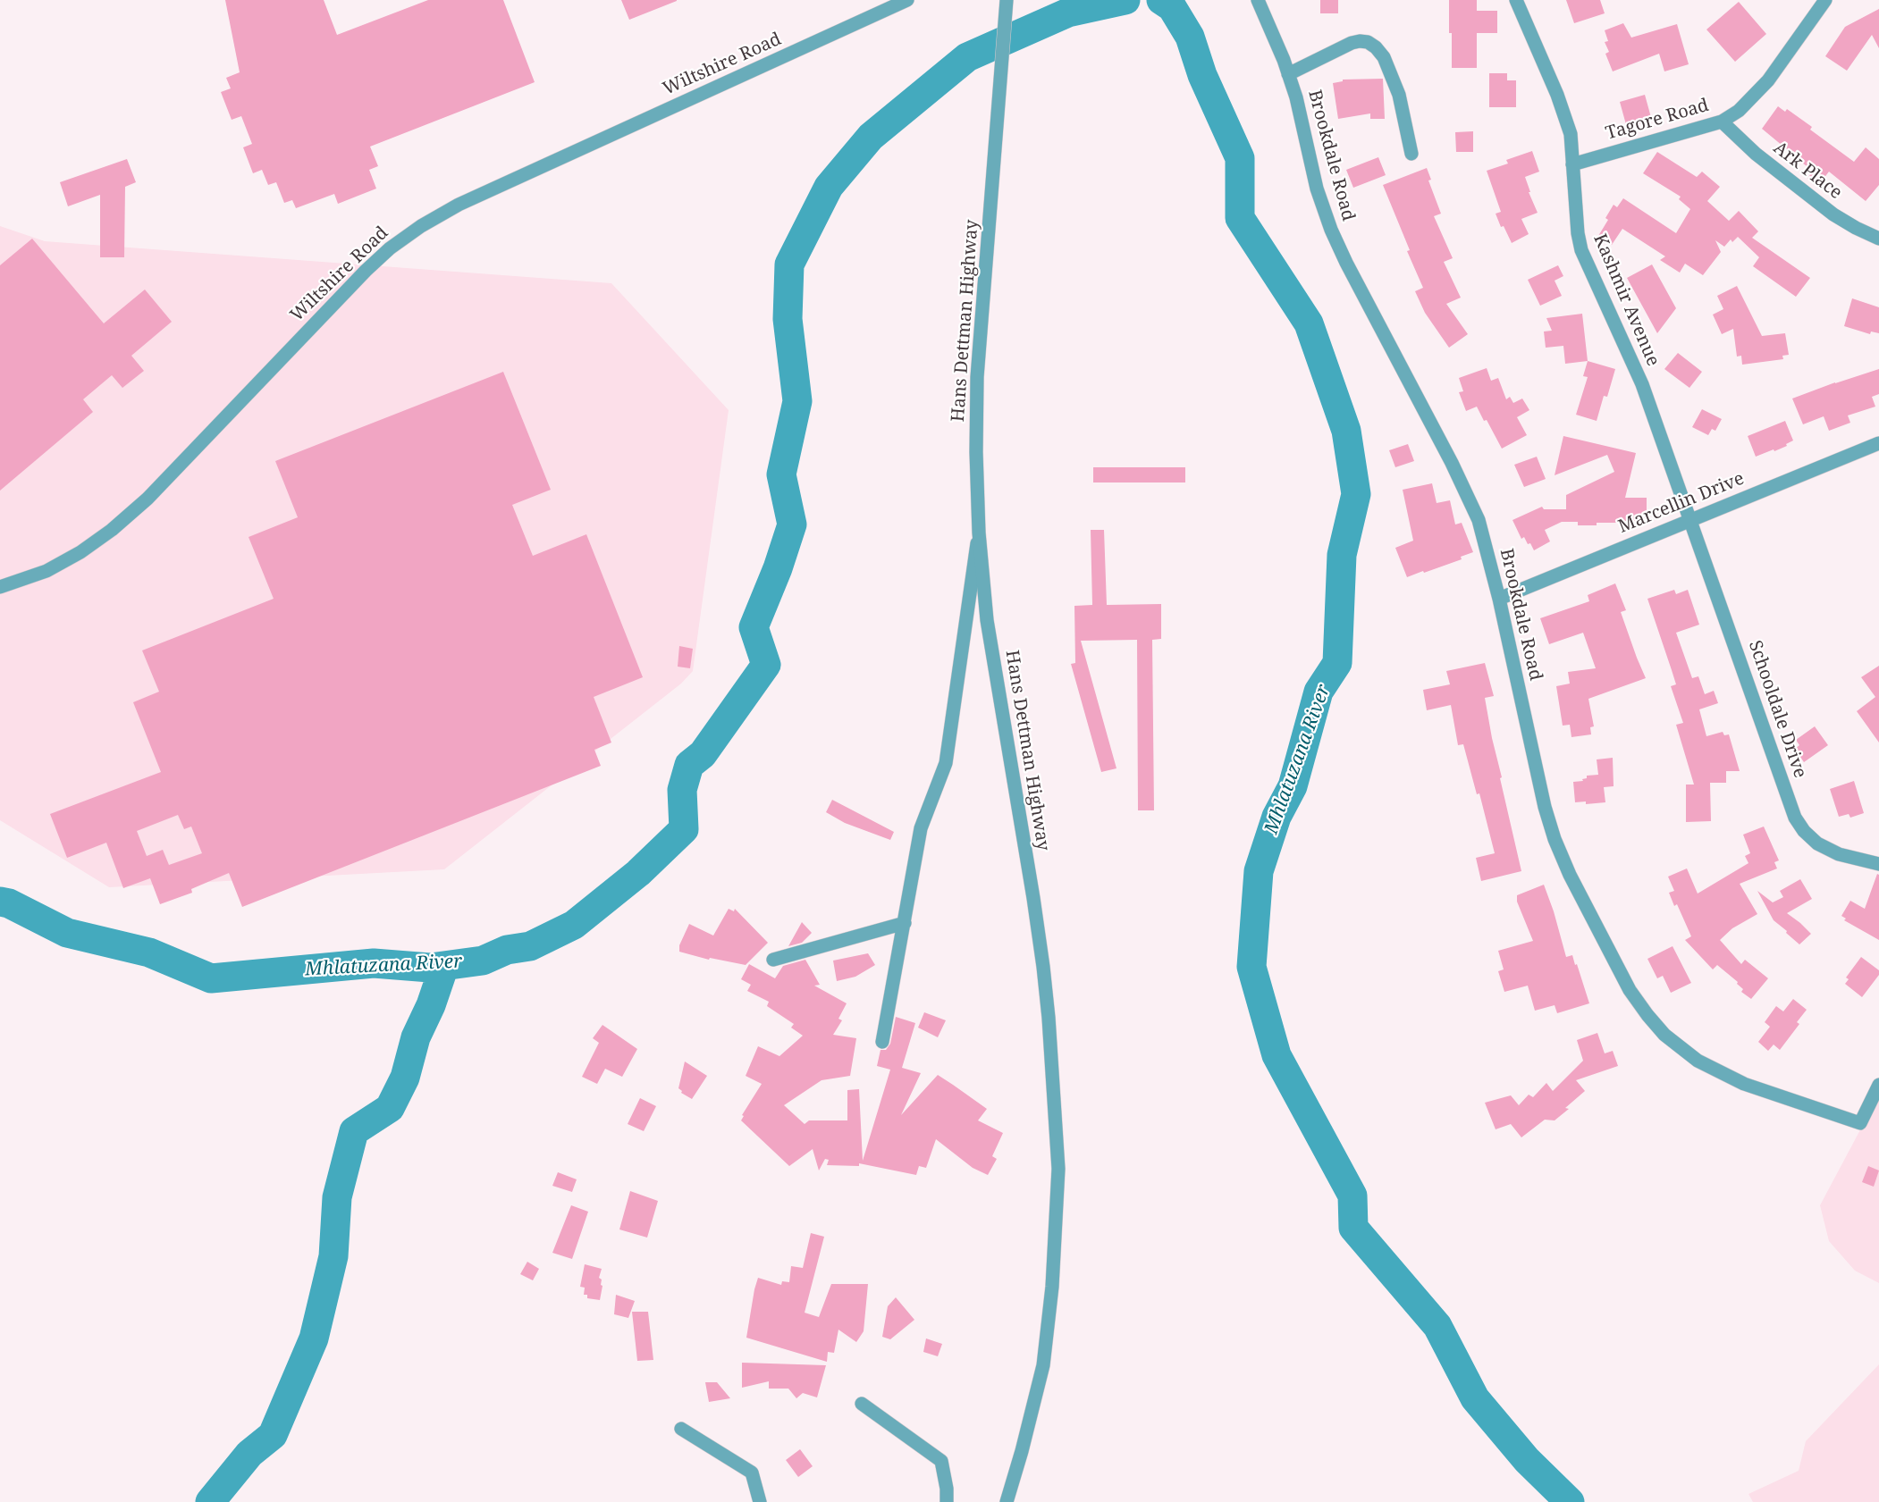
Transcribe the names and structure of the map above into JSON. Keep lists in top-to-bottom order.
{
  "streets": {
    "street": [
      "Wiltshire Road",
      "Tagore Road",
      "Brookdale Road",
      "Ark Place",
      "Kashmir Avenue",
      "Hans Dettman Highway",
      "Marcellin Drive",
      "Schooldale Drive"
    ]
  },
  "crossings": [
    ["Tagore Road", "Ark Place"],
    ["Tagore Road", "Kashmir Avenue"],
    ["Brookdale Road", "Marcellin Drive"],
    ["Kashmir Avenue", "Marcellin Drive"],
    ["Kashmir Avenue", "Schooldale Drive"],
    ["Marcellin Drive", "Schooldale Drive"]
  ],
  "water": ["Mhlatuzana River"]
}
